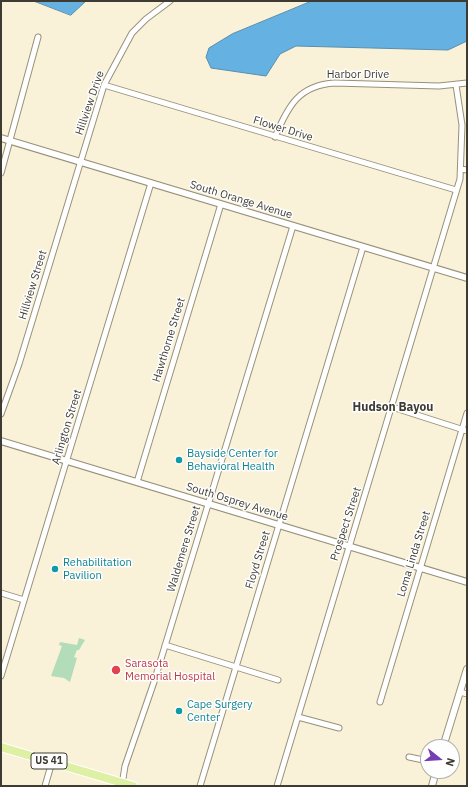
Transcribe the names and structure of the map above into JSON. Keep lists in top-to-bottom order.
{
  "streets": {
    "main road": ["US 41"],
    "street": [
      "Harbor Drive",
      "Hillview Drive",
      "Flower Drive",
      "South Orange Avenue",
      "Hillview Street",
      "Hawthorne Street",
      "Arlington Street",
      "South Osprey Avenue",
      "Prospect Street",
      "Waldemere Street",
      "Loma Linda Street",
      "Floyd Street"
    ]
  },
  "crossings": [
    ["Harbor Drive", "Flower Drive"],
    ["Hillview Drive", "Flower Drive"],
    ["Hillview Drive", "South Orange Avenue"],
    ["Hillview Drive", "Hillview Street"],
    ["South Orange Avenue", "Hillview Street"],
    ["South Orange Avenue", "Hawthorne Street"],
    ["South Orange Avenue", "Arlington Street"],
    ["South Orange Avenue", "Prospect Street"],
    ["South Orange Avenue", "Waldemere Street"],
    ["South Orange Avenue", "Floyd Street"],
    ["Hawthorne Street", "South Osprey Avenue"],
    ["Arlington Street", "South Osprey Avenue"],
    ["South Osprey Avenue", "Prospect Street"],
    ["South Osprey Avenue", "Waldemere Street"],
    ["South Osprey Avenue", "Loma Linda Street"],
    ["South Osprey Avenue", "Floyd Street"],
    ["Waldemere Street", "US 41"]
  ],
  "districts": ["Hudson Bayou"],
  "places": [
    "Bayside Center for Behavioral Health",
    "Rehabilitation Pavilion",
    "Sarasota Memorial Hospital",
    "Cape Surgery Center"
  ],
  "north": "right"
}
